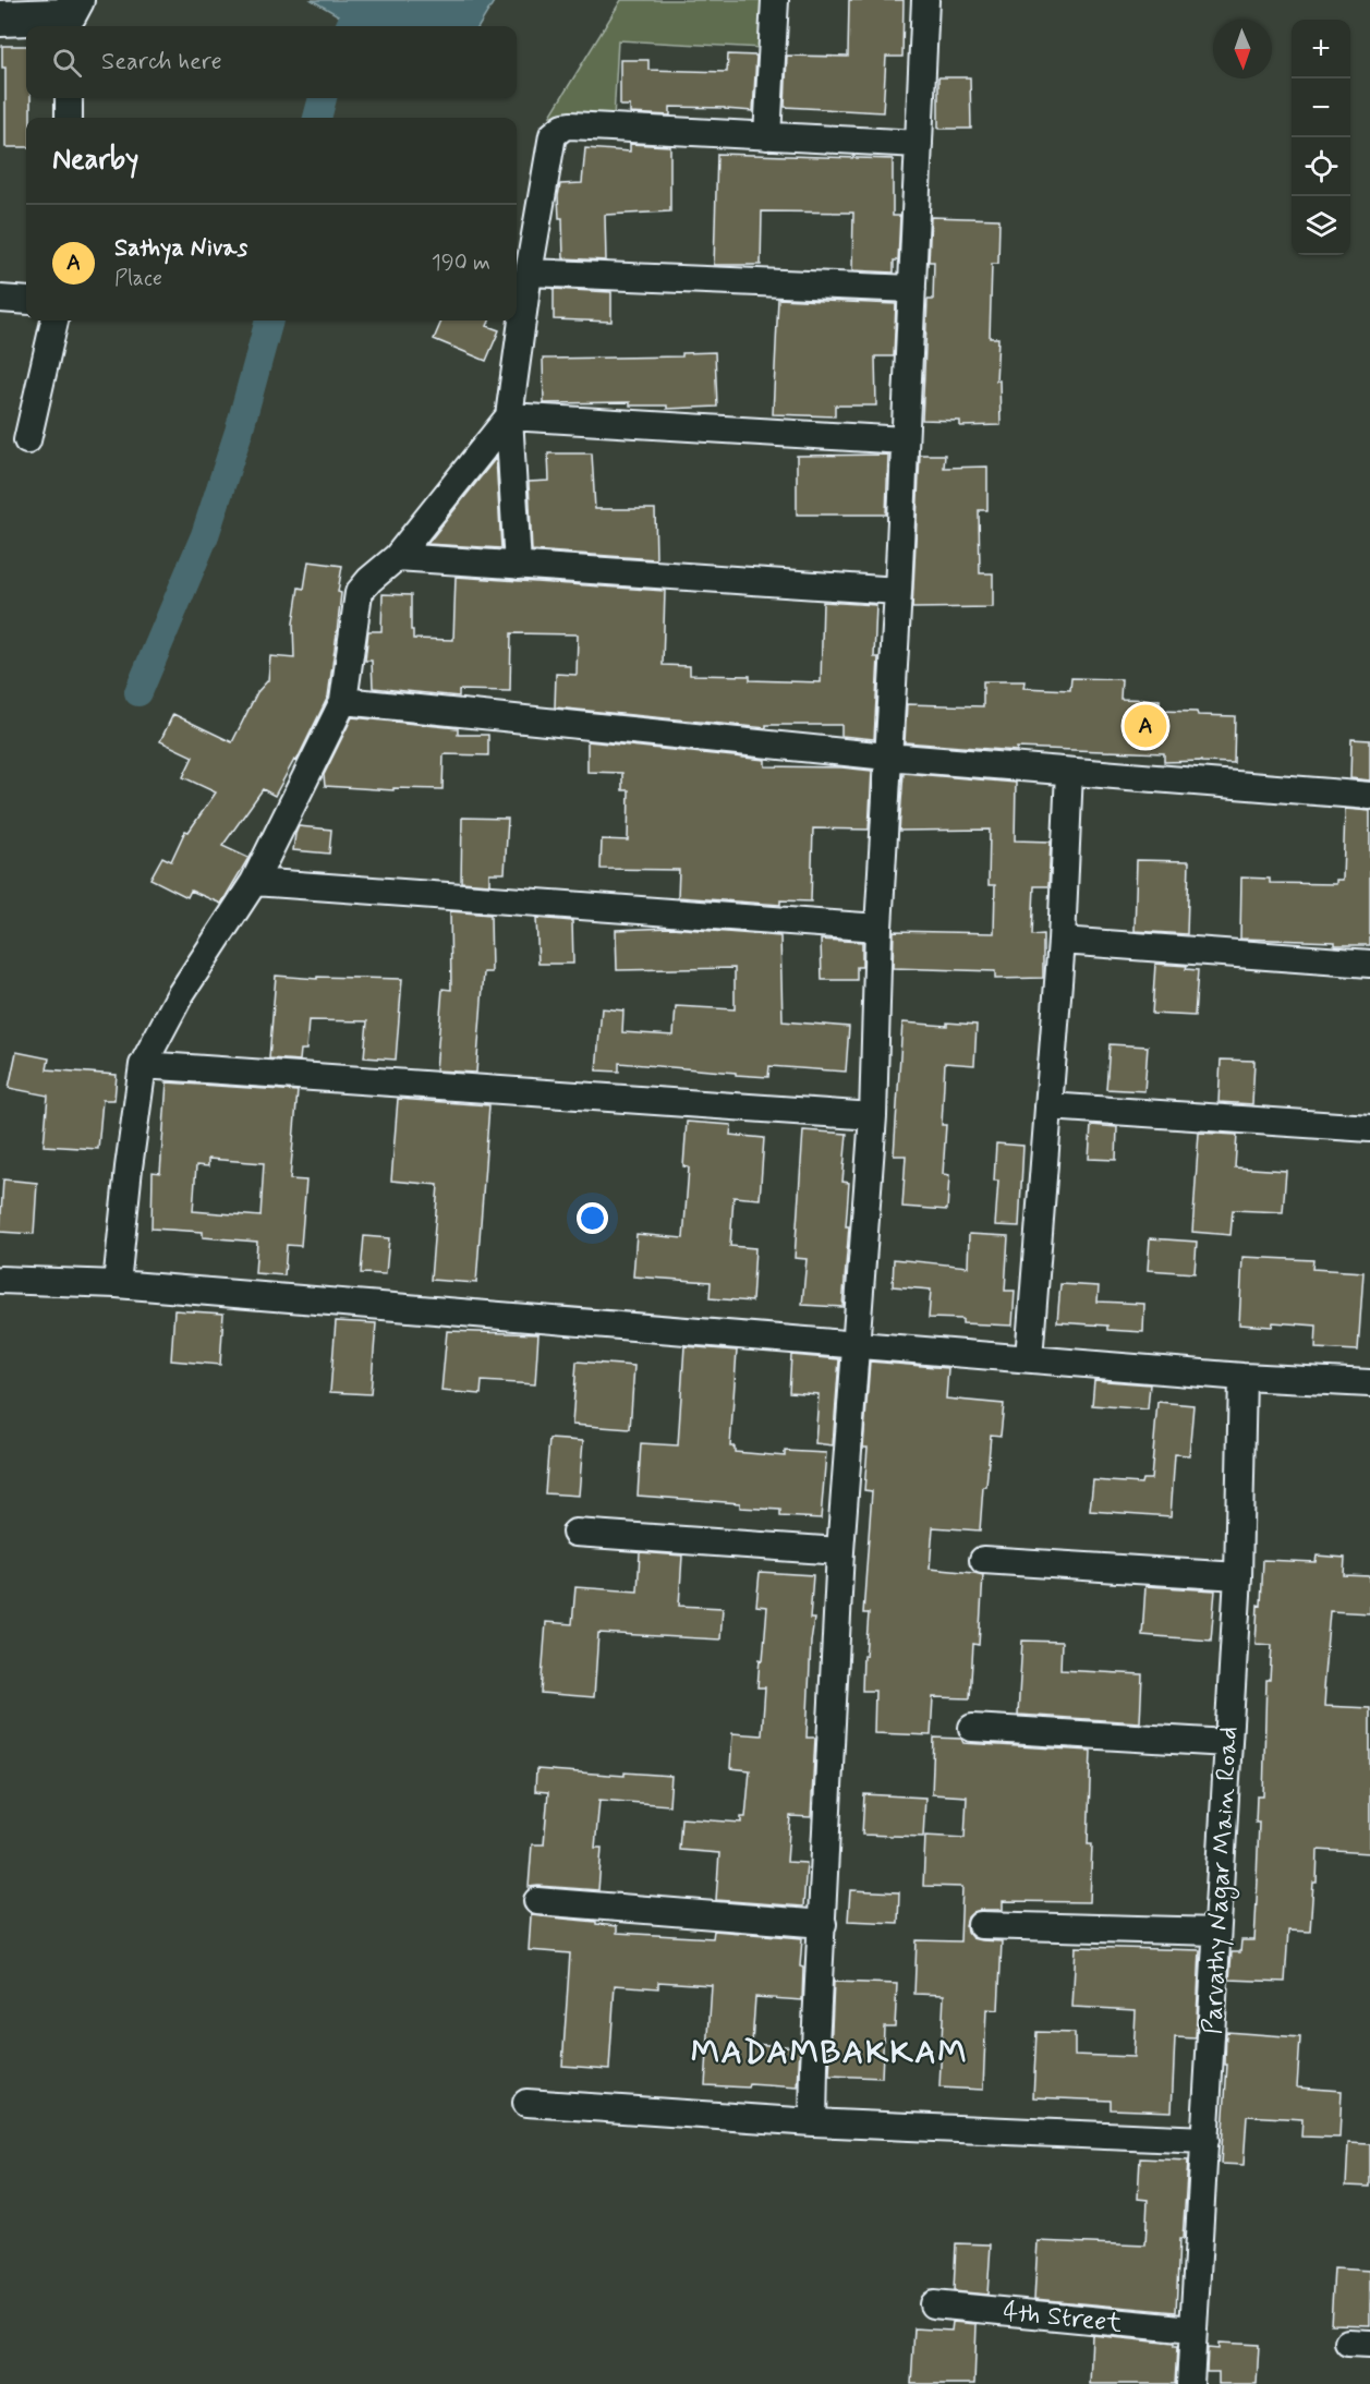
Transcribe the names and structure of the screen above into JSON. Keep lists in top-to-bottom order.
{
  "streets": {
    "street": ["Parvathy Nagar Main Road", "4th Street"]
  },
  "crossings": [
    ["Parvathy Nagar Main Road", "4th Street"]
  ],
  "districts": ["MADAMBAKKAM"],
  "north": "bottom",
  "page": {
    "map_buttons": ["+", "−"],
    "search": "Search here",
    "heading": "Nearby",
    "list": [
      {
        "mark": "A",
        "name": "Sathya Nivas",
        "note": "Place",
        "value": "190 m"
      }
    ],
    "pins": "A"
  }
}
